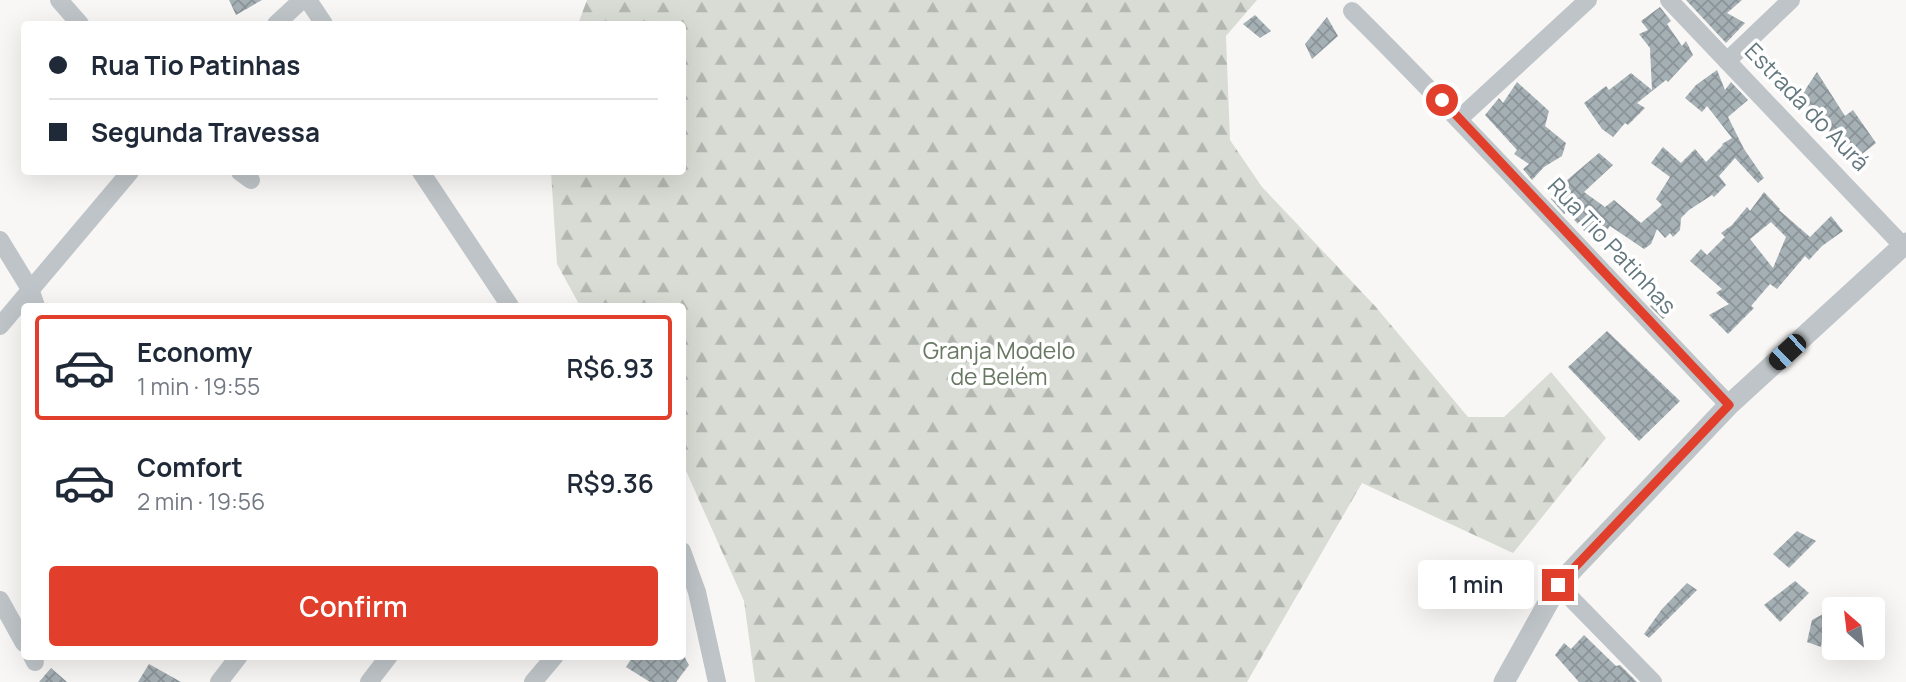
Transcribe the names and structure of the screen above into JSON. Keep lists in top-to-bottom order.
{
  "streets": {
    "street": ["Estrada do Aurá", "Rua Tio Patinhas"]
  },
  "parks": ["Granja Modelo de Belém"],
  "north": "top left",
  "page": {
    "banner": ["Rua Tio Patinhas", "Segunda Travessa"],
    "list": [
      {
        "name": "Economy",
        "note": "1 min · 19:55",
        "value": "R$6.93"
      },
      {
        "name": "Comfort",
        "note": "2 min · 19:56",
        "value": "R$9.36"
      }
    ],
    "buttons": "Confirm",
    "bubble": "1 min"
  }
}
